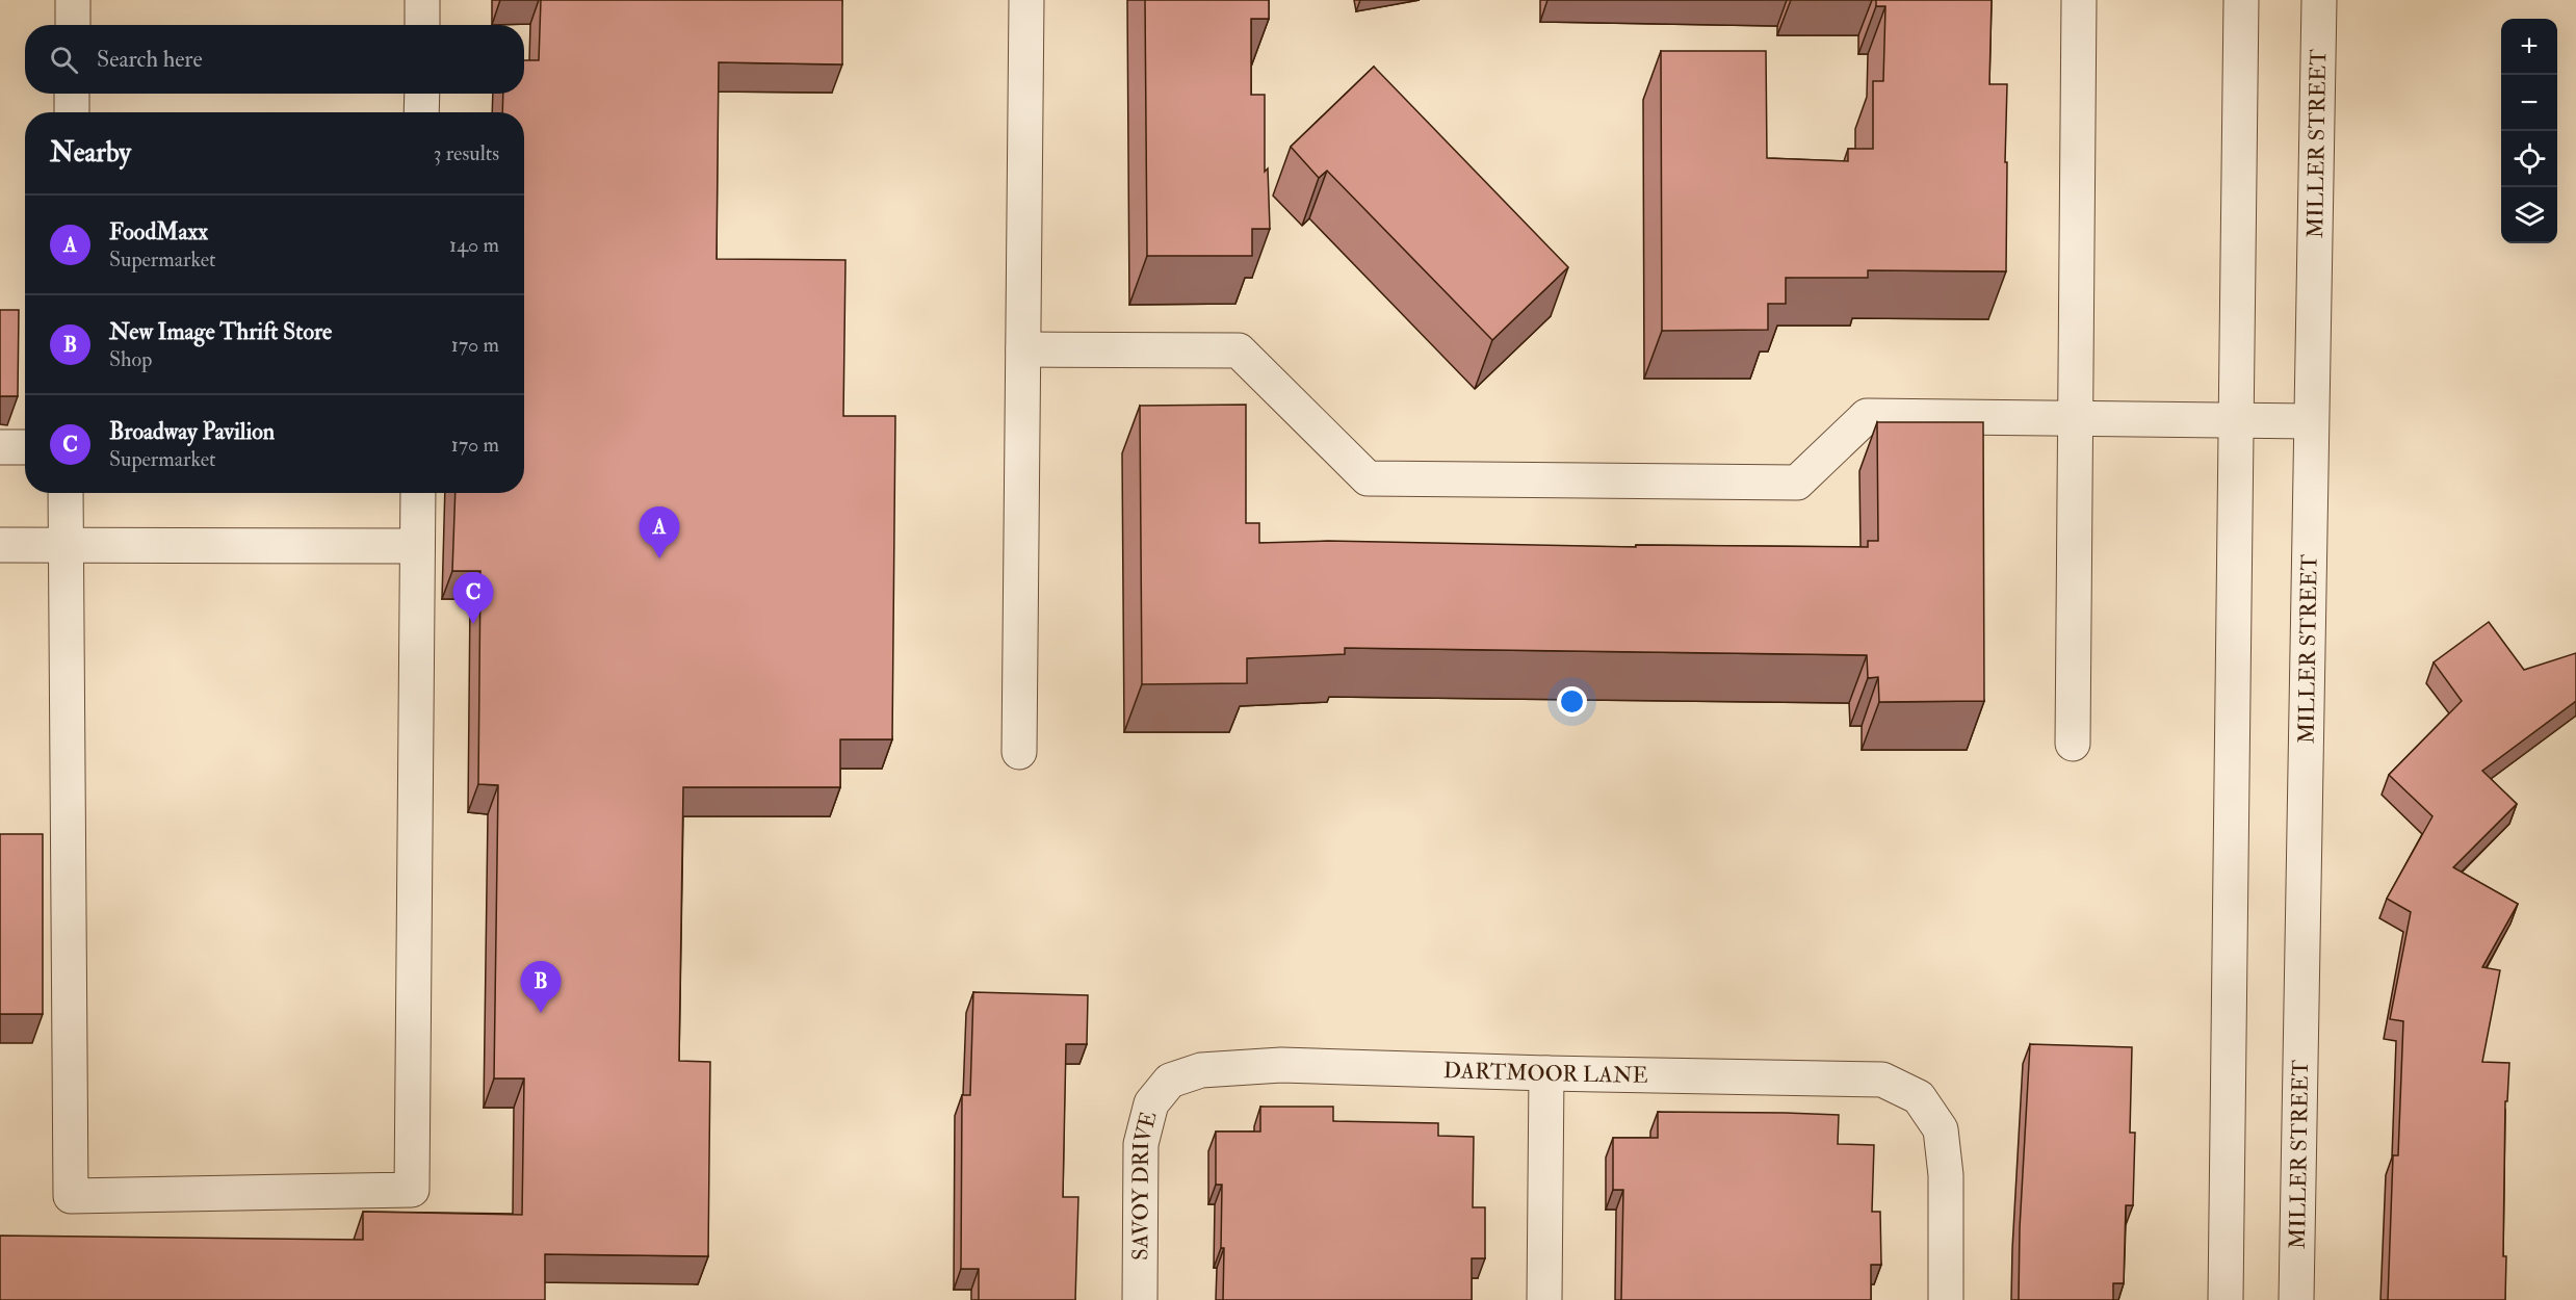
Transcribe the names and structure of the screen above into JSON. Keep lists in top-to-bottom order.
{
  "streets": {
    "street": ["MILLER STREET", "DARTMOOR LANE", "SAVOY DRIVE"]
  },
  "crossings": [
    ["DARTMOOR LANE", "SAVOY DRIVE"]
  ],
  "page": {
    "map_buttons": ["+", "−"],
    "search": "Search here",
    "heading": ["Nearby", "3 results"],
    "list": [
      {
        "mark": "A",
        "name": "FoodMaxx",
        "note": "Supermarket",
        "value": "140 m"
      },
      {
        "mark": "B",
        "name": "New Image Thrift Store",
        "note": "Shop",
        "value": "170 m"
      },
      {
        "mark": "C",
        "name": "Broadway Pavilion",
        "note": "Supermarket",
        "value": "170 m"
      }
    ],
    "pins": ["A", "C", "B"]
  }
}
